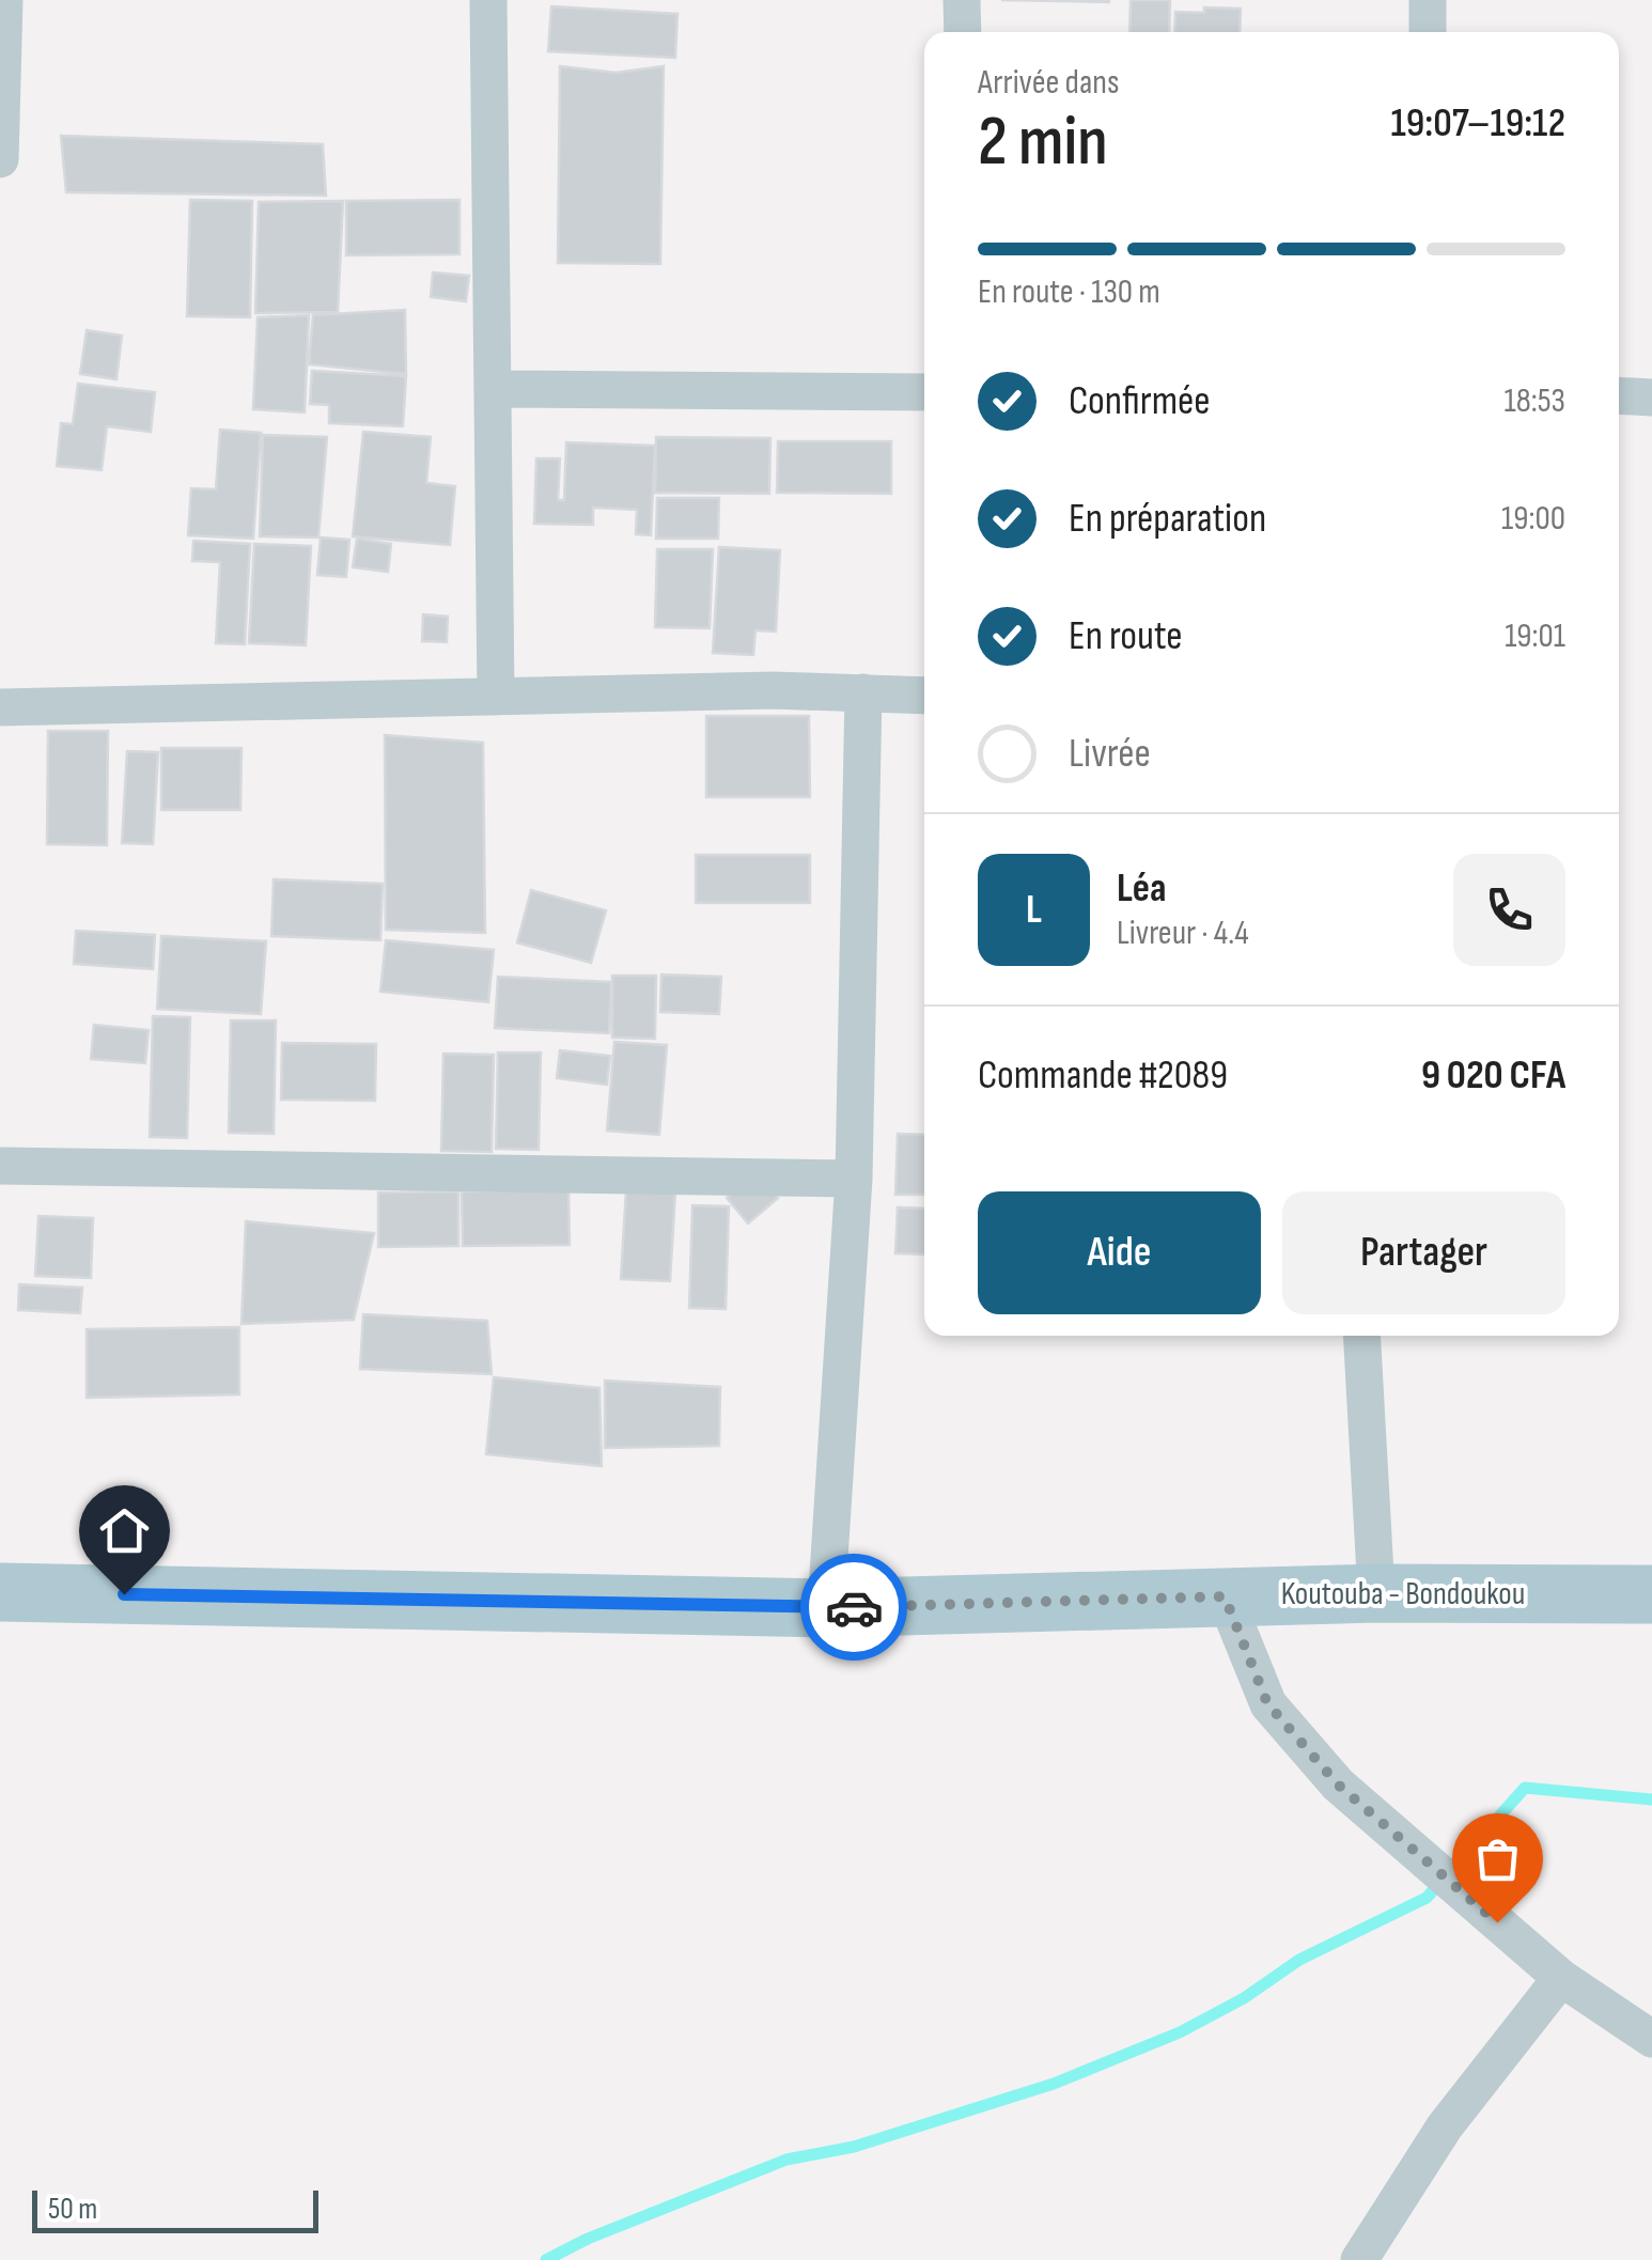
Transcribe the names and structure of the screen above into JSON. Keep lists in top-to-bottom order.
{
  "streets": {
    "main road": ["Koutouba - Bondoukou"]
  },
  "scale_bar": "50 m",
  "page": {
    "heading": ["2 min", "Arrivée dans", "19:07–19:12"],
    "panel": [
      "Léa",
      "Livreur · 4.4",
      "Commande #2089",
      "9 020 CFA"
    ],
    "bar": "En route · 130 m",
    "list": [
      ["Confirmée", "18:53"],
      ["En préparation", "19:00"],
      ["En route", "19:01"],
      "Livrée"
    ],
    "round": "L",
    "buttons": ["Aide", "Partager"],
    "scale": "50 m"
  }
}
